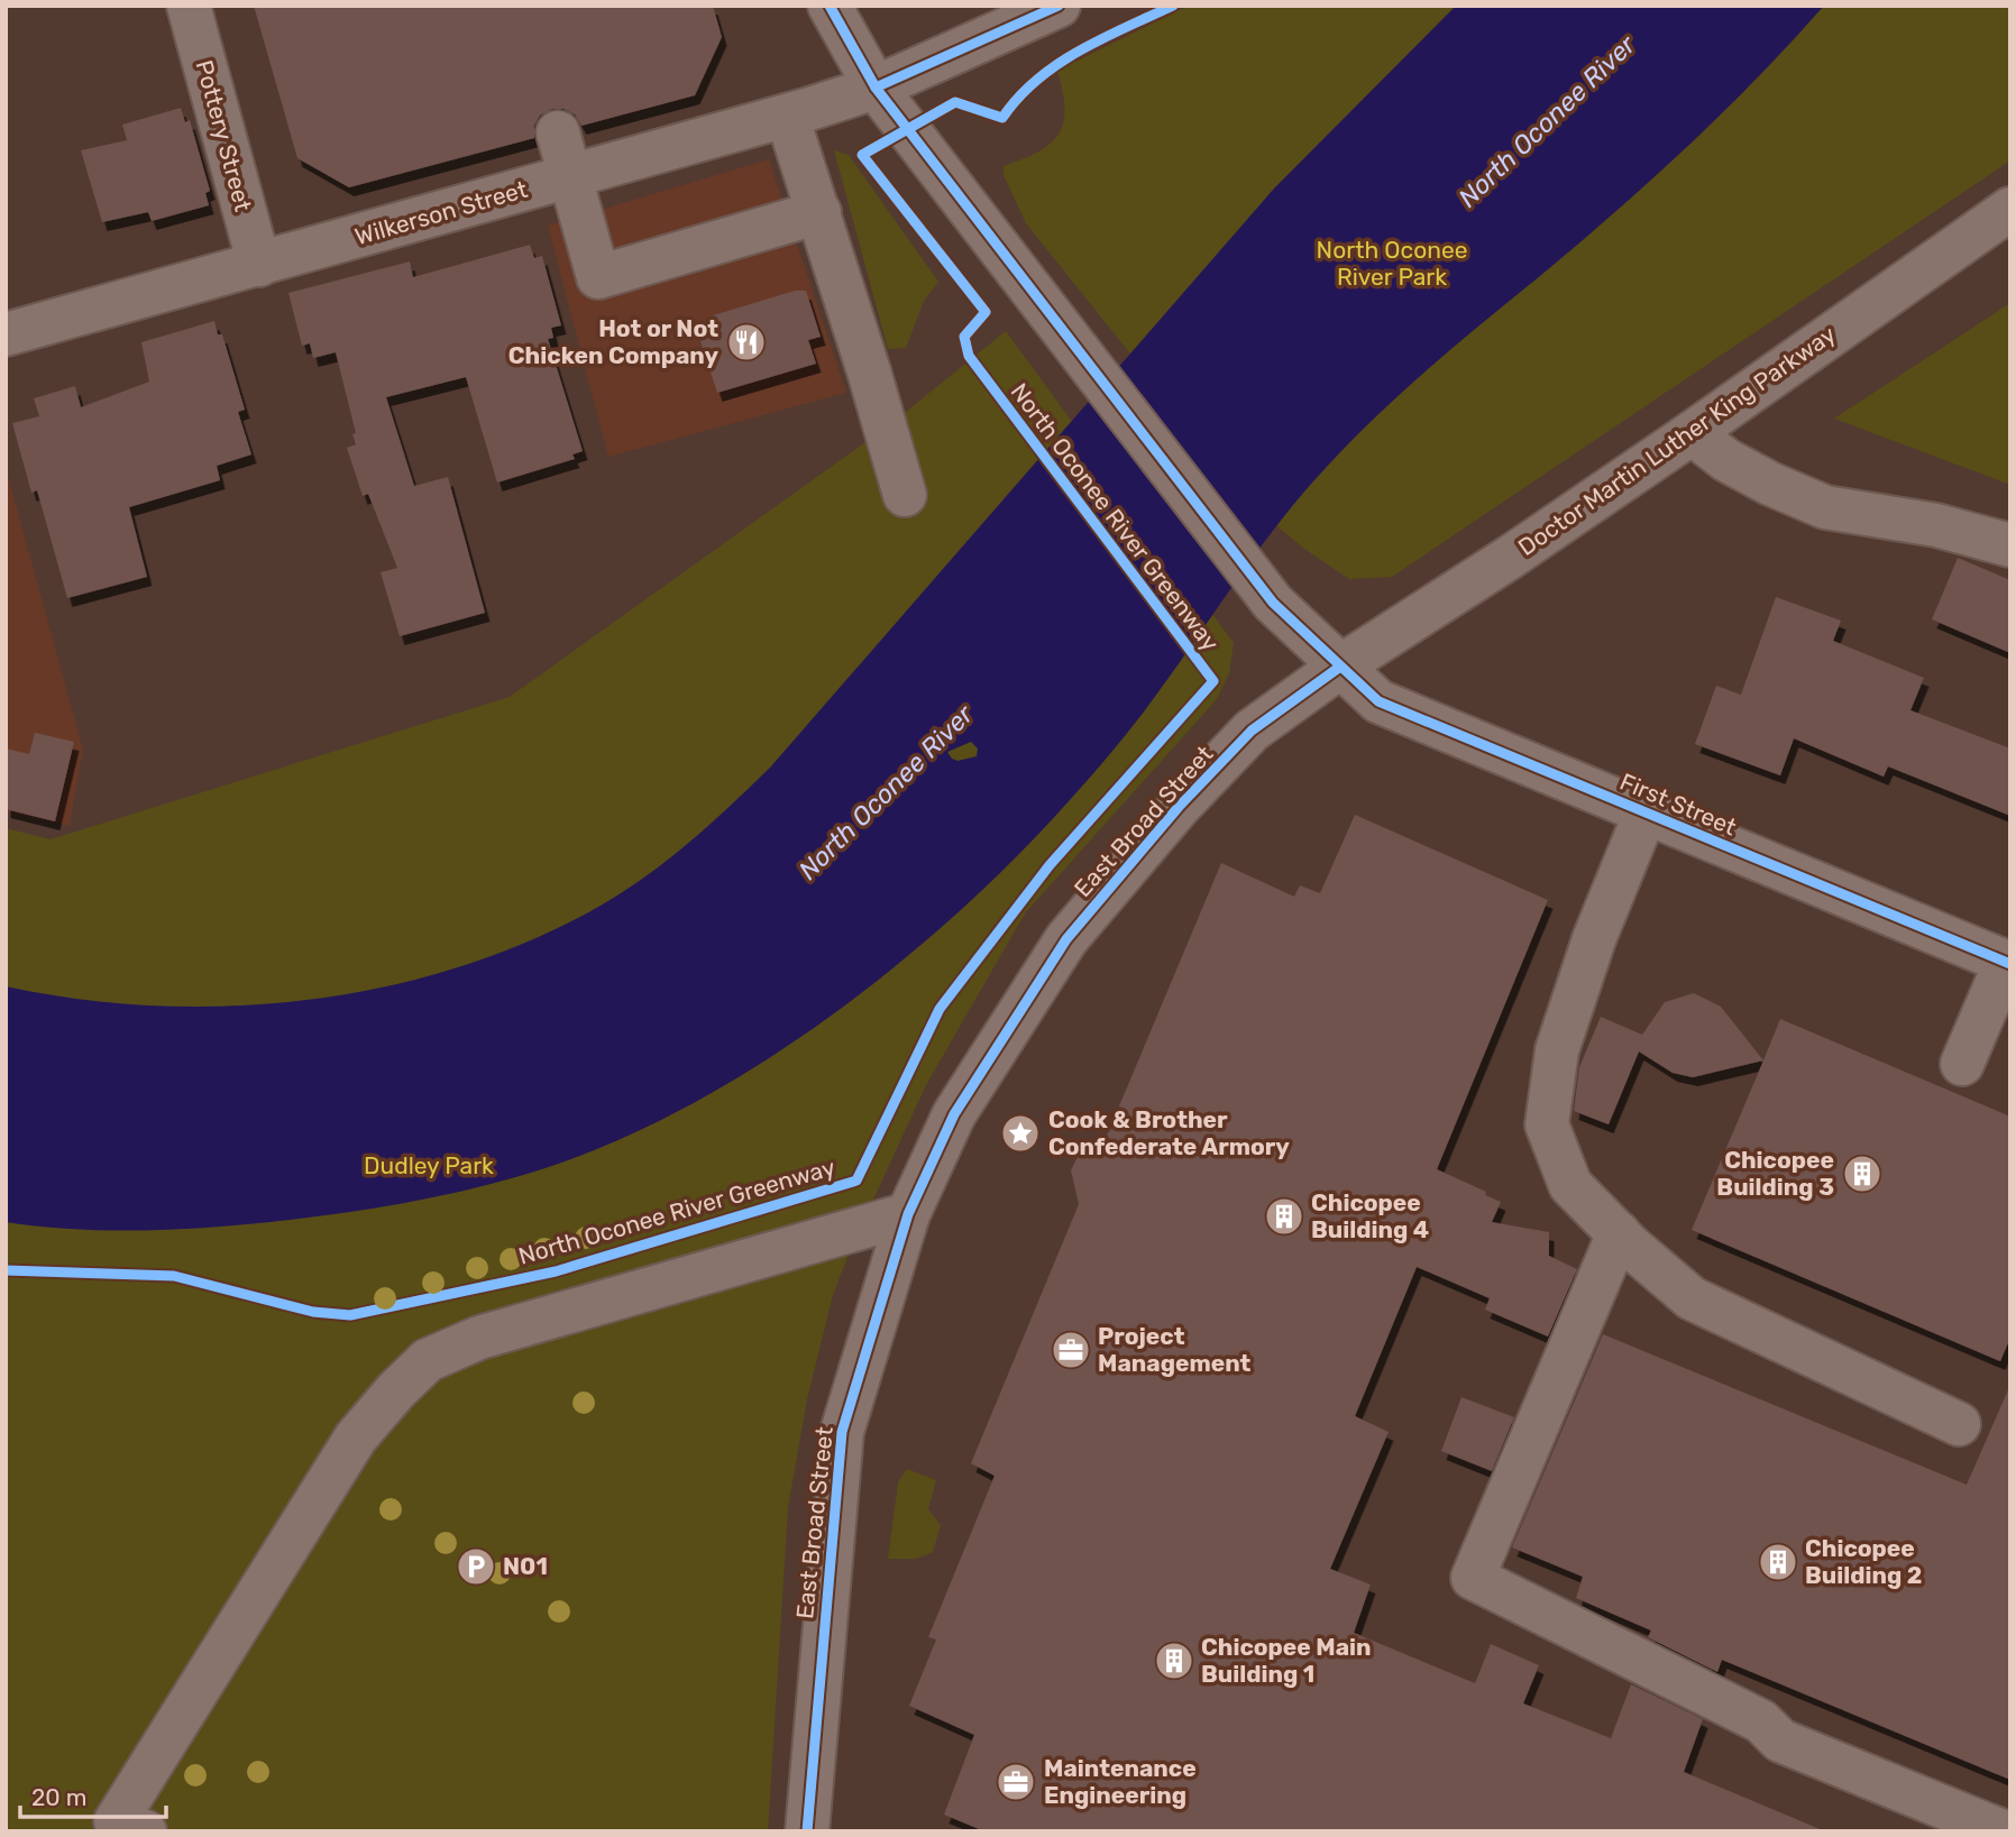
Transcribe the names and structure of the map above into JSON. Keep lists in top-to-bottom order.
{
  "streets": {
    "street": [
      "Pottery Street",
      "Wilkerson Street",
      "Doctor Martin Luther King Parkway",
      "First Street",
      "East Broad Street"
    ],
    "cycle path": ["North Oconee River Greenway"]
  },
  "crossings": [
    ["Pottery Street", "Wilkerson Street"],
    ["Doctor Martin Luther King Parkway", "First Street"],
    ["Doctor Martin Luther King Parkway", "East Broad Street"],
    ["First Street", "East Broad Street"]
  ],
  "water": ["North Oconee River"],
  "parks": ["North Oconee River Park", "Dudley Park"],
  "places": {
    "restaurant": ["Hot or Not Chicken Company"],
    "place": ["Cook & Brother Confederate Armory"],
    "building": [
      "Chicopee Building 3",
      "Chicopee Building 4",
      "Chicopee Building 2",
      "Chicopee Main Building 1"
    ],
    "office": ["Project Management", "Maintenance Engineering"],
    "parking": ["N01"]
  },
  "scale_bar": "20 m"
}
